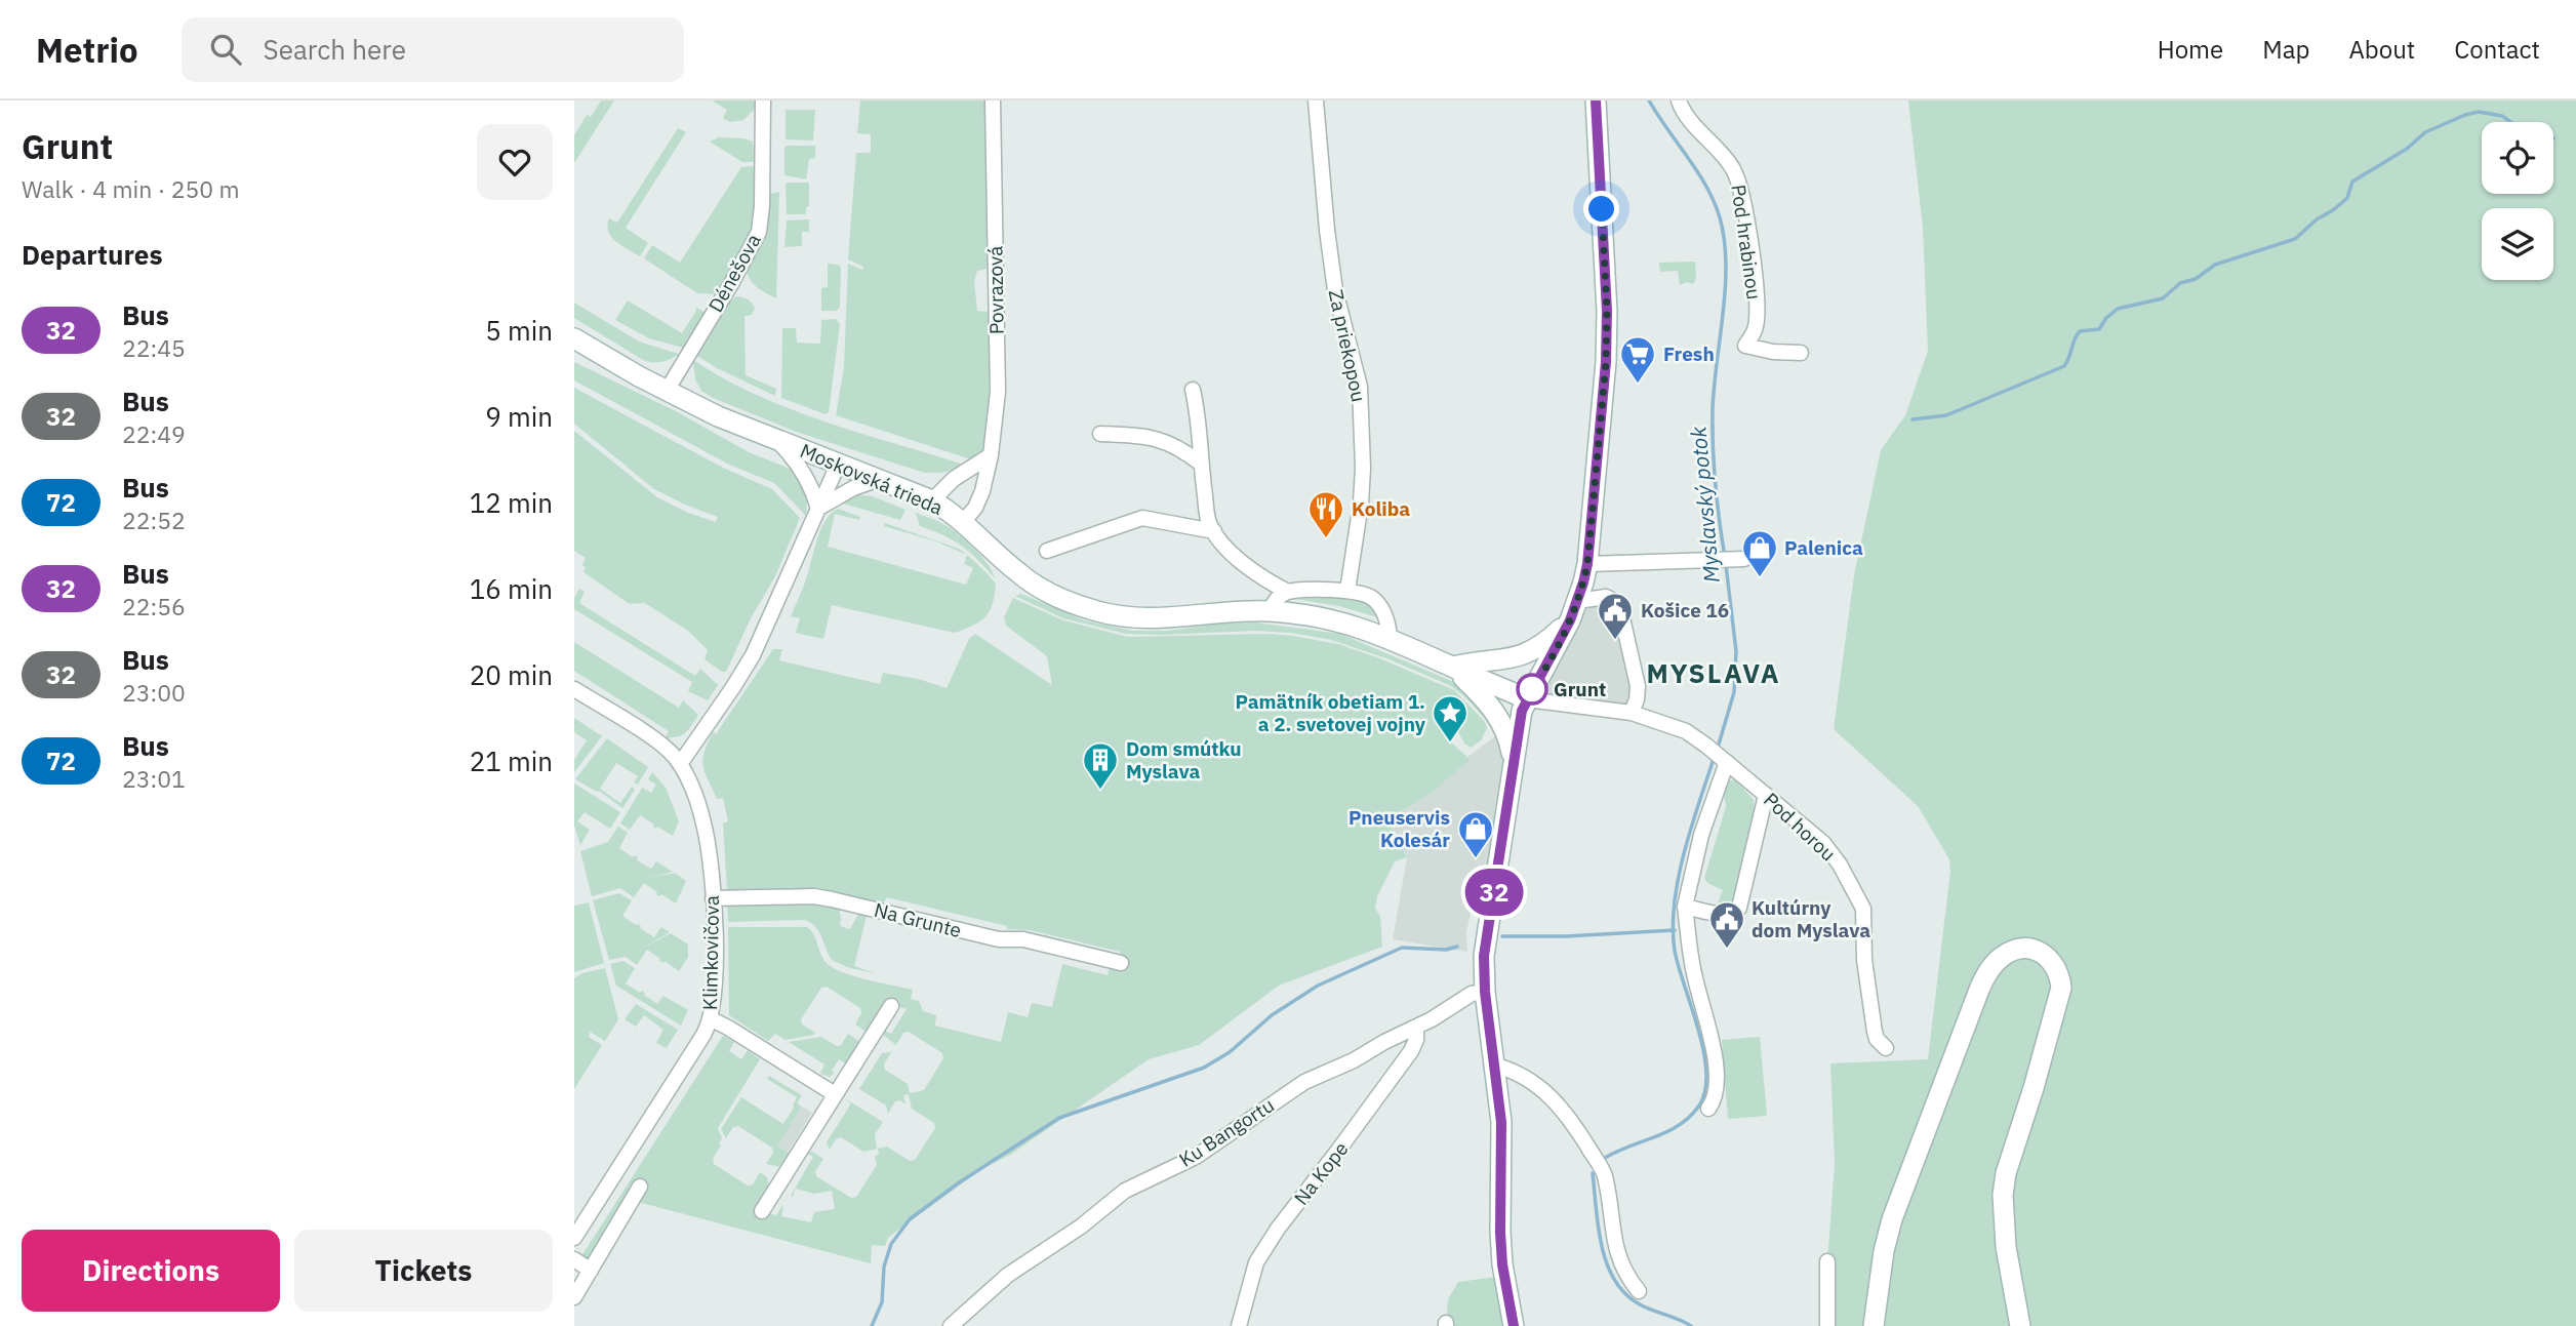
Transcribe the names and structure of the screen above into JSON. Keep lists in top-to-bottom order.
{
  "streets": {
    "street": [
      "Pod hrabinou",
      "Dénešova",
      "Povrazová",
      "Za priekopou",
      "Moskovská trieda",
      "Pod horou",
      "Na Grunte",
      "Klimkovičova",
      "Ku Bangortu",
      "Na Kope"
    ]
  },
  "crossings": [
    ["Dénešova", "Moskovská trieda"],
    ["Povrazová", "Moskovská trieda"],
    ["Moskovská trieda", "Pod horou"],
    ["Na Grunte", "Klimkovičova"],
    ["Ku Bangortu", "Na Kope"]
  ],
  "districts": ["MYSLAVA"],
  "water": ["Myslavský potok"],
  "places": {
    "supermarket": ["Fresh"],
    "restaurant": ["Koliba"],
    "shop": ["Palenica", "Pneuservis Kolesár"],
    "public building": ["Košice 16", "Kultúrny dom Myslava"],
    "other": ["Grunt"],
    "place": ["Pamätník obetiam 1. a 2. svetovej vojny"],
    "building": ["Dom smútku Myslava"]
  },
  "lines": ["bus line 32"],
  "page": {
    "header": "Metrio",
    "search": "Search here",
    "nav": [
      "Home",
      "Map",
      "About",
      "Contact"
    ],
    "heading": [
      ["Grunt", "Walk · 4 min · 250 m"],
      "Departures"
    ],
    "on_map": "32",
    "list": [
      {
        "mark": "32",
        "name": "Bus",
        "note": "22:45",
        "value": "5 min"
      },
      {
        "mark": "32",
        "name": "Bus",
        "note": "22:49",
        "value": "9 min"
      },
      {
        "mark": "72",
        "name": "Bus",
        "note": "22:52",
        "value": "12 min"
      },
      {
        "mark": "32",
        "name": "Bus",
        "note": "22:56",
        "value": "16 min"
      },
      {
        "mark": "32",
        "name": "Bus",
        "note": "23:00",
        "value": "20 min"
      },
      {
        "mark": "72",
        "name": "Bus",
        "note": "23:01",
        "value": "21 min"
      }
    ],
    "buttons": ["Directions", "Tickets"]
  }
}
